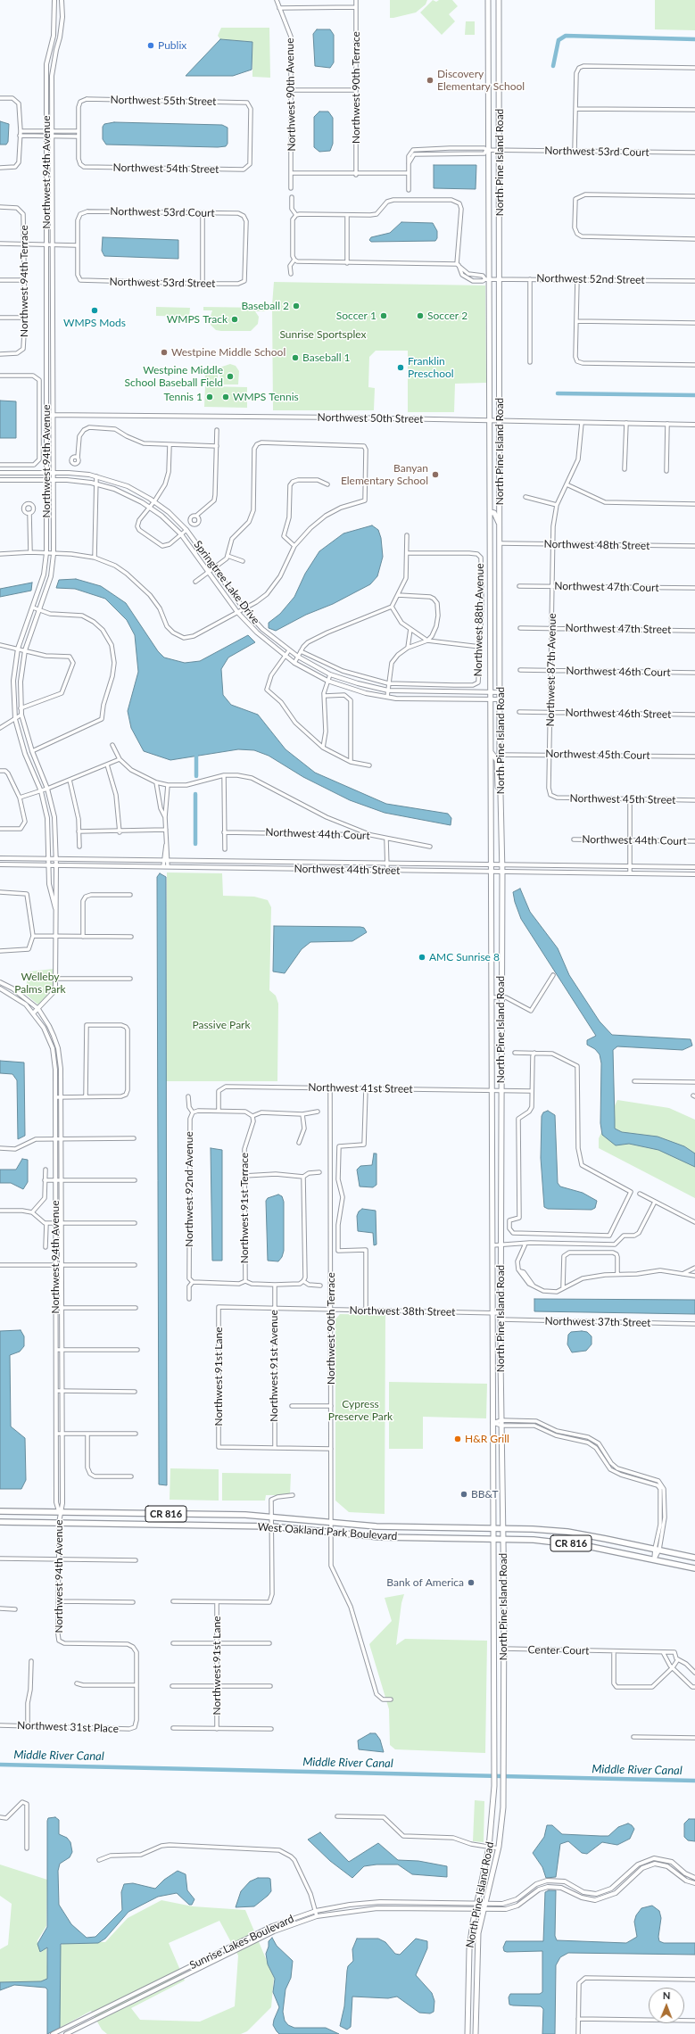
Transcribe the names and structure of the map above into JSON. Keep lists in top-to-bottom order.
{
  "streets": {
    "main road": ["North Pine Island Road", "CR 816", "West Oakland Park Boulevard"],
    "street": [
      "Northwest 90th Terrace",
      "Northwest 90th Avenue",
      "Northwest 55th Street",
      "Northwest 53rd Court",
      "Northwest 54th Street",
      "Northwest 94th Avenue",
      "Northwest 52nd Street",
      "Northwest 94th Terrace",
      "Northwest 53rd Street",
      "Northwest 50th Street",
      "Northwest 48th Street",
      "Springtree Lake Drive",
      "Northwest 47th Court",
      "Northwest 88th Avenue",
      "Northwest 47th Street",
      "Northwest 87th Avenue",
      "Northwest 46th Court",
      "Northwest 46th Street",
      "Northwest 45th Court",
      "Northwest 45th Street",
      "Northwest 44th Court",
      "Northwest 44th Street",
      "Northwest 41st Street",
      "Northwest 92nd Avenue",
      "Northwest 91st Terrace",
      "Northwest 38th Street",
      "Northwest 37th Street",
      "Northwest 91st Avenue",
      "Northwest 91st Lane",
      "Center Court",
      "Northwest 31st Place",
      "Sunrise Lakes Boulevard"
    ]
  },
  "crossings": [
    ["Northwest 90th Terrace", "Northwest 41st Street"],
    ["Northwest 90th Terrace", "Northwest 38th Street"],
    ["Northwest 90th Terrace", "West Oakland Park Boulevard"],
    ["Northwest 55th Street", "Northwest 54th Street"],
    ["Northwest 53rd Court", "North Pine Island Road"],
    ["Northwest 53rd Court", "Northwest 53rd Street"],
    ["North Pine Island Road", "Northwest 52nd Street"],
    ["North Pine Island Road", "Northwest 50th Street"],
    ["North Pine Island Road", "Northwest 48th Street"],
    ["North Pine Island Road", "Springtree Lake Drive"],
    ["North Pine Island Road", "Northwest 45th Court"],
    ["North Pine Island Road", "Northwest 44th Street"],
    ["North Pine Island Road", "Northwest 41st Street"],
    ["North Pine Island Road", "Northwest 38th Street"],
    ["North Pine Island Road", "Northwest 37th Street"],
    ["North Pine Island Road", "West Oakland Park Boulevard"],
    ["North Pine Island Road", "Center Court"],
    ["North Pine Island Road", "Sunrise Lakes Boulevard"],
    ["Northwest 94th Avenue", "Northwest 50th Street"],
    ["Northwest 94th Avenue", "Springtree Lake Drive"],
    ["Northwest 94th Avenue", "Northwest 44th Street"],
    ["Northwest 94th Avenue", "West Oakland Park Boulevard"],
    ["Northwest 94th Avenue", "Northwest 31st Place"],
    ["Northwest 50th Street", "Northwest 87th Avenue"],
    ["Northwest 48th Street", "Northwest 87th Avenue"],
    ["Northwest 47th Court", "Northwest 87th Avenue"],
    ["Northwest 47th Street", "Northwest 87th Avenue"],
    ["Northwest 87th Avenue", "Northwest 46th Court"],
    ["Northwest 87th Avenue", "Northwest 46th Street"],
    ["Northwest 87th Avenue", "Northwest 45th Court"],
    ["Northwest 87th Avenue", "Northwest 45th Street"],
    ["Northwest 38th Street", "Northwest 91st Avenue"],
    ["Northwest 38th Street", "Northwest 91st Lane"],
    ["Northwest 91st Avenue", "Northwest 91st Lane"]
  ],
  "water": ["Middle River Canal"],
  "parks": [
    "Sunrise Sportsplex",
    "Welleby Palms Park",
    "Passive Park",
    "Cypress Preserve Park"
  ],
  "places": [
    "Publix",
    "Discovery Elementary School",
    "Baseball 2",
    "WMPS Mods",
    "Soccer 1",
    "Soccer 2",
    "WMPS Track",
    "Westpine Middle School",
    "Baseball 1",
    "Franklin Preschool",
    "Westpine Middle School Baseball Field",
    "Tennis 1",
    "WMPS Tennis",
    "Banyan Elementary School",
    "AMC Sunrise 8",
    "H&R Grill",
    "BB&T",
    "Bank of America"
  ],
  "north": "top"
}
